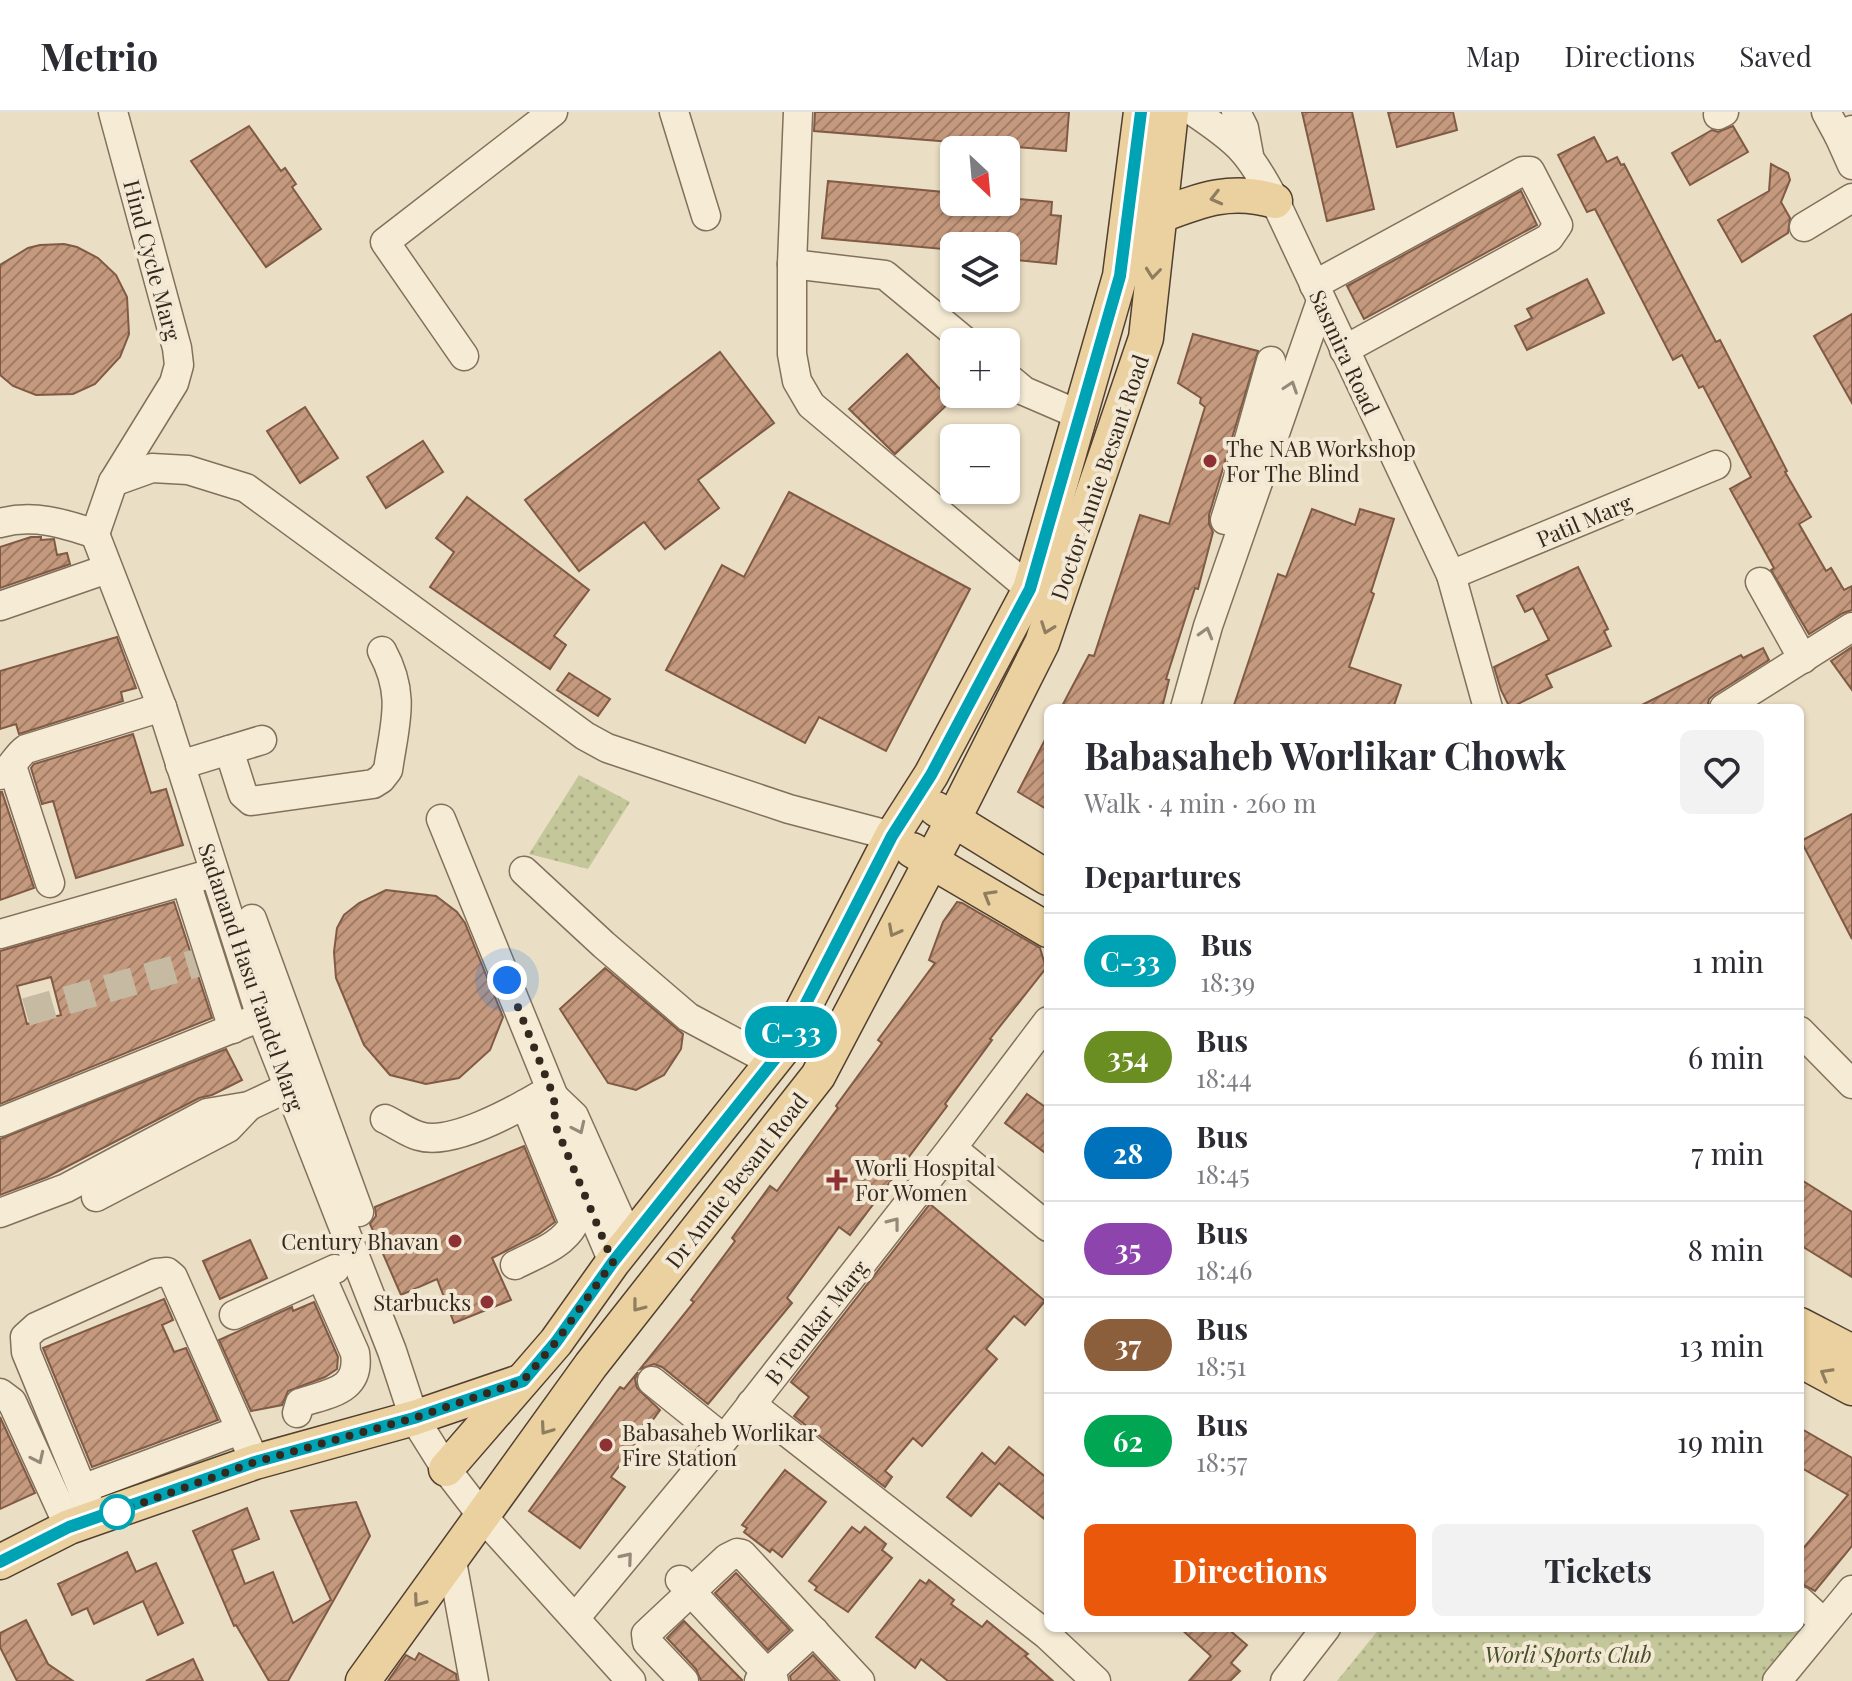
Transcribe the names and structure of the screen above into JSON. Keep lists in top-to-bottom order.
{
  "streets": {
    "main road": ["Doctor Annie Besant Road", "Dr Annie Besant Road"],
    "street": [
      "Hind Cycle Marg",
      "Sasmira Road",
      "Patil Marg",
      "Sadanand Hasu Tandel Marg",
      "B Temkar Marg"
    ]
  },
  "crossings": [
    ["Hind Cycle Marg", "Sadanand Hasu Tandel Marg"],
    ["Sasmira Road", "Patil Marg"],
    ["Doctor Annie Besant Road", "Dr Annie Besant Road"],
    ["Sadanand Hasu Tandel Marg", "Dr Annie Besant Road"],
    ["Sadanand Hasu Tandel Marg", "B Temkar Marg"]
  ],
  "one_way": ["B Temkar Marg"],
  "parks": ["Worli Sports Club"],
  "places": {
    "other": [
      "The NAB Workshop For The Blind",
      "Century Bhavan",
      "Starbucks",
      "Babasaheb Worlikar Fire Station"
    ],
    "health": ["Worli Hospital For Women"]
  },
  "lines": ["bus line C-33"],
  "north": "bottom right",
  "page": {
    "header": "Metrio",
    "nav": ["Map", "Directions", "Saved"],
    "on_map": "C-33",
    "map_buttons": ["+", "−"],
    "heading": [
      ["Babasaheb Worlikar Chowk", "Walk · 4 min · 260 m"],
      "Departures"
    ],
    "list": [
      {
        "mark": "C-33",
        "name": "Bus",
        "note": "18:39",
        "value": "1 min"
      },
      {
        "mark": "354",
        "name": "Bus",
        "note": "18:44",
        "value": "6 min"
      },
      {
        "mark": "28",
        "name": "Bus",
        "note": "18:45",
        "value": "7 min"
      },
      {
        "mark": "35",
        "name": "Bus",
        "note": "18:46",
        "value": "8 min"
      },
      {
        "mark": "37",
        "name": "Bus",
        "note": "18:51",
        "value": "13 min"
      },
      {
        "mark": "62",
        "name": "Bus",
        "note": "18:57",
        "value": "19 min"
      }
    ],
    "buttons": ["Directions", "Tickets"]
  }
}
